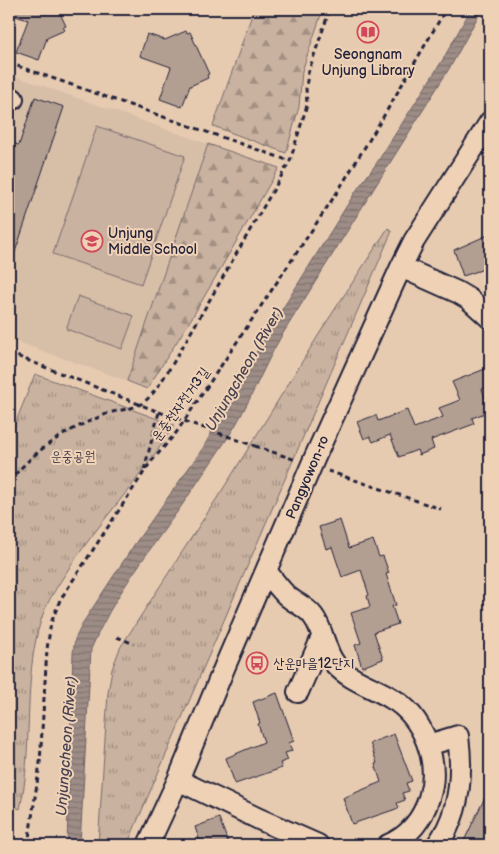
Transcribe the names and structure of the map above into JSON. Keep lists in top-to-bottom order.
{
  "streets": {
    "street": ["Pangyowon-ro"],
    "path": ["운중천자전거3길"]
  },
  "water": ["Unjungcheon (River)"],
  "parks": ["운중공원"],
  "places": {
    "library": ["Seongnam Unjung Library"],
    "school or university": ["Unjung Middle School"],
    "bus stop": ["산운마을12단지"]
  }
}
